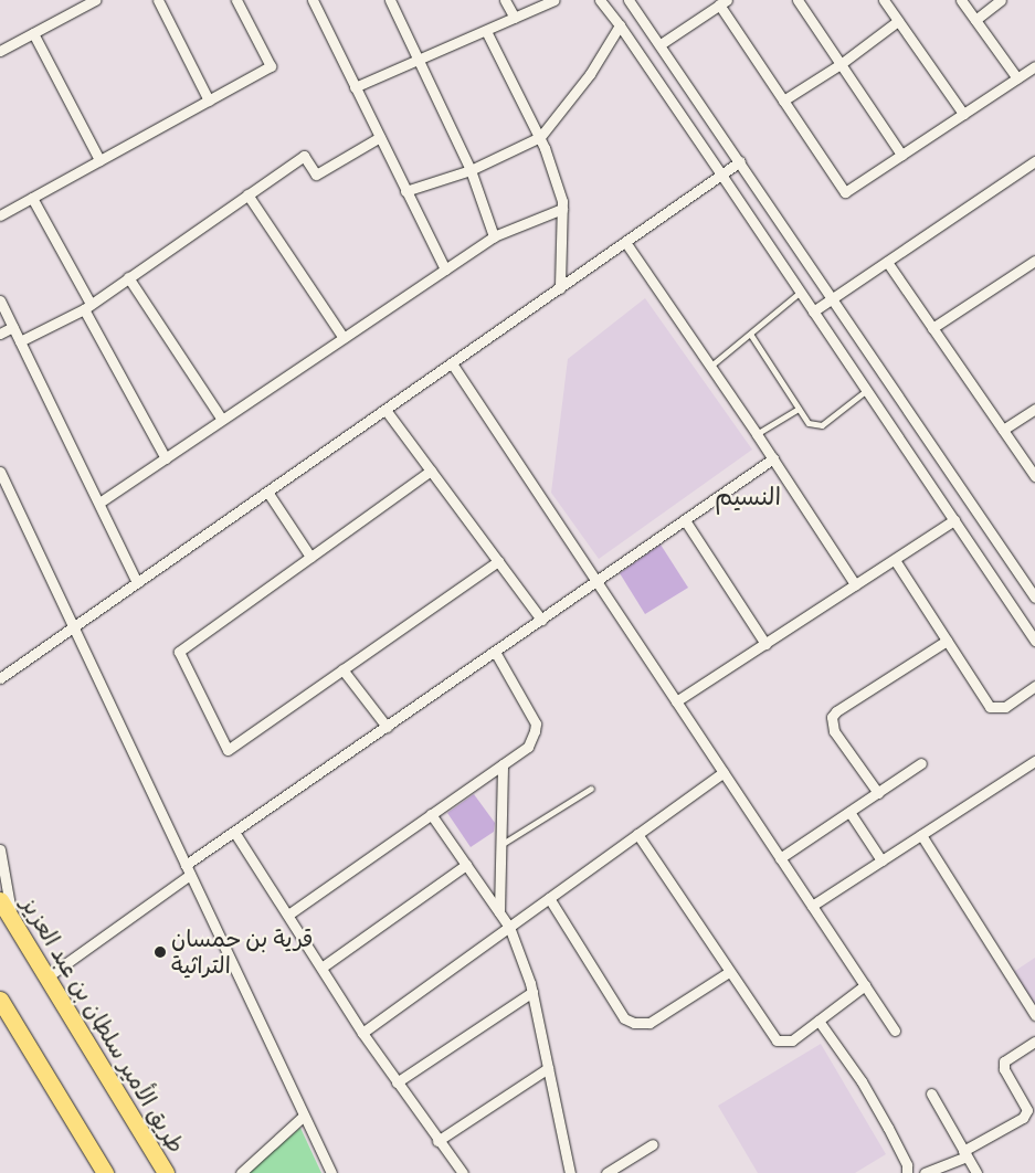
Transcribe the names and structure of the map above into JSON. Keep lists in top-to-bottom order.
{
  "streets": {
    "highway": ["طريق الأمير سلطان بن عبد العزيز"]
  },
  "districts": ["النسيم"],
  "places": ["قرية بن حمسان التراثية"]
}
